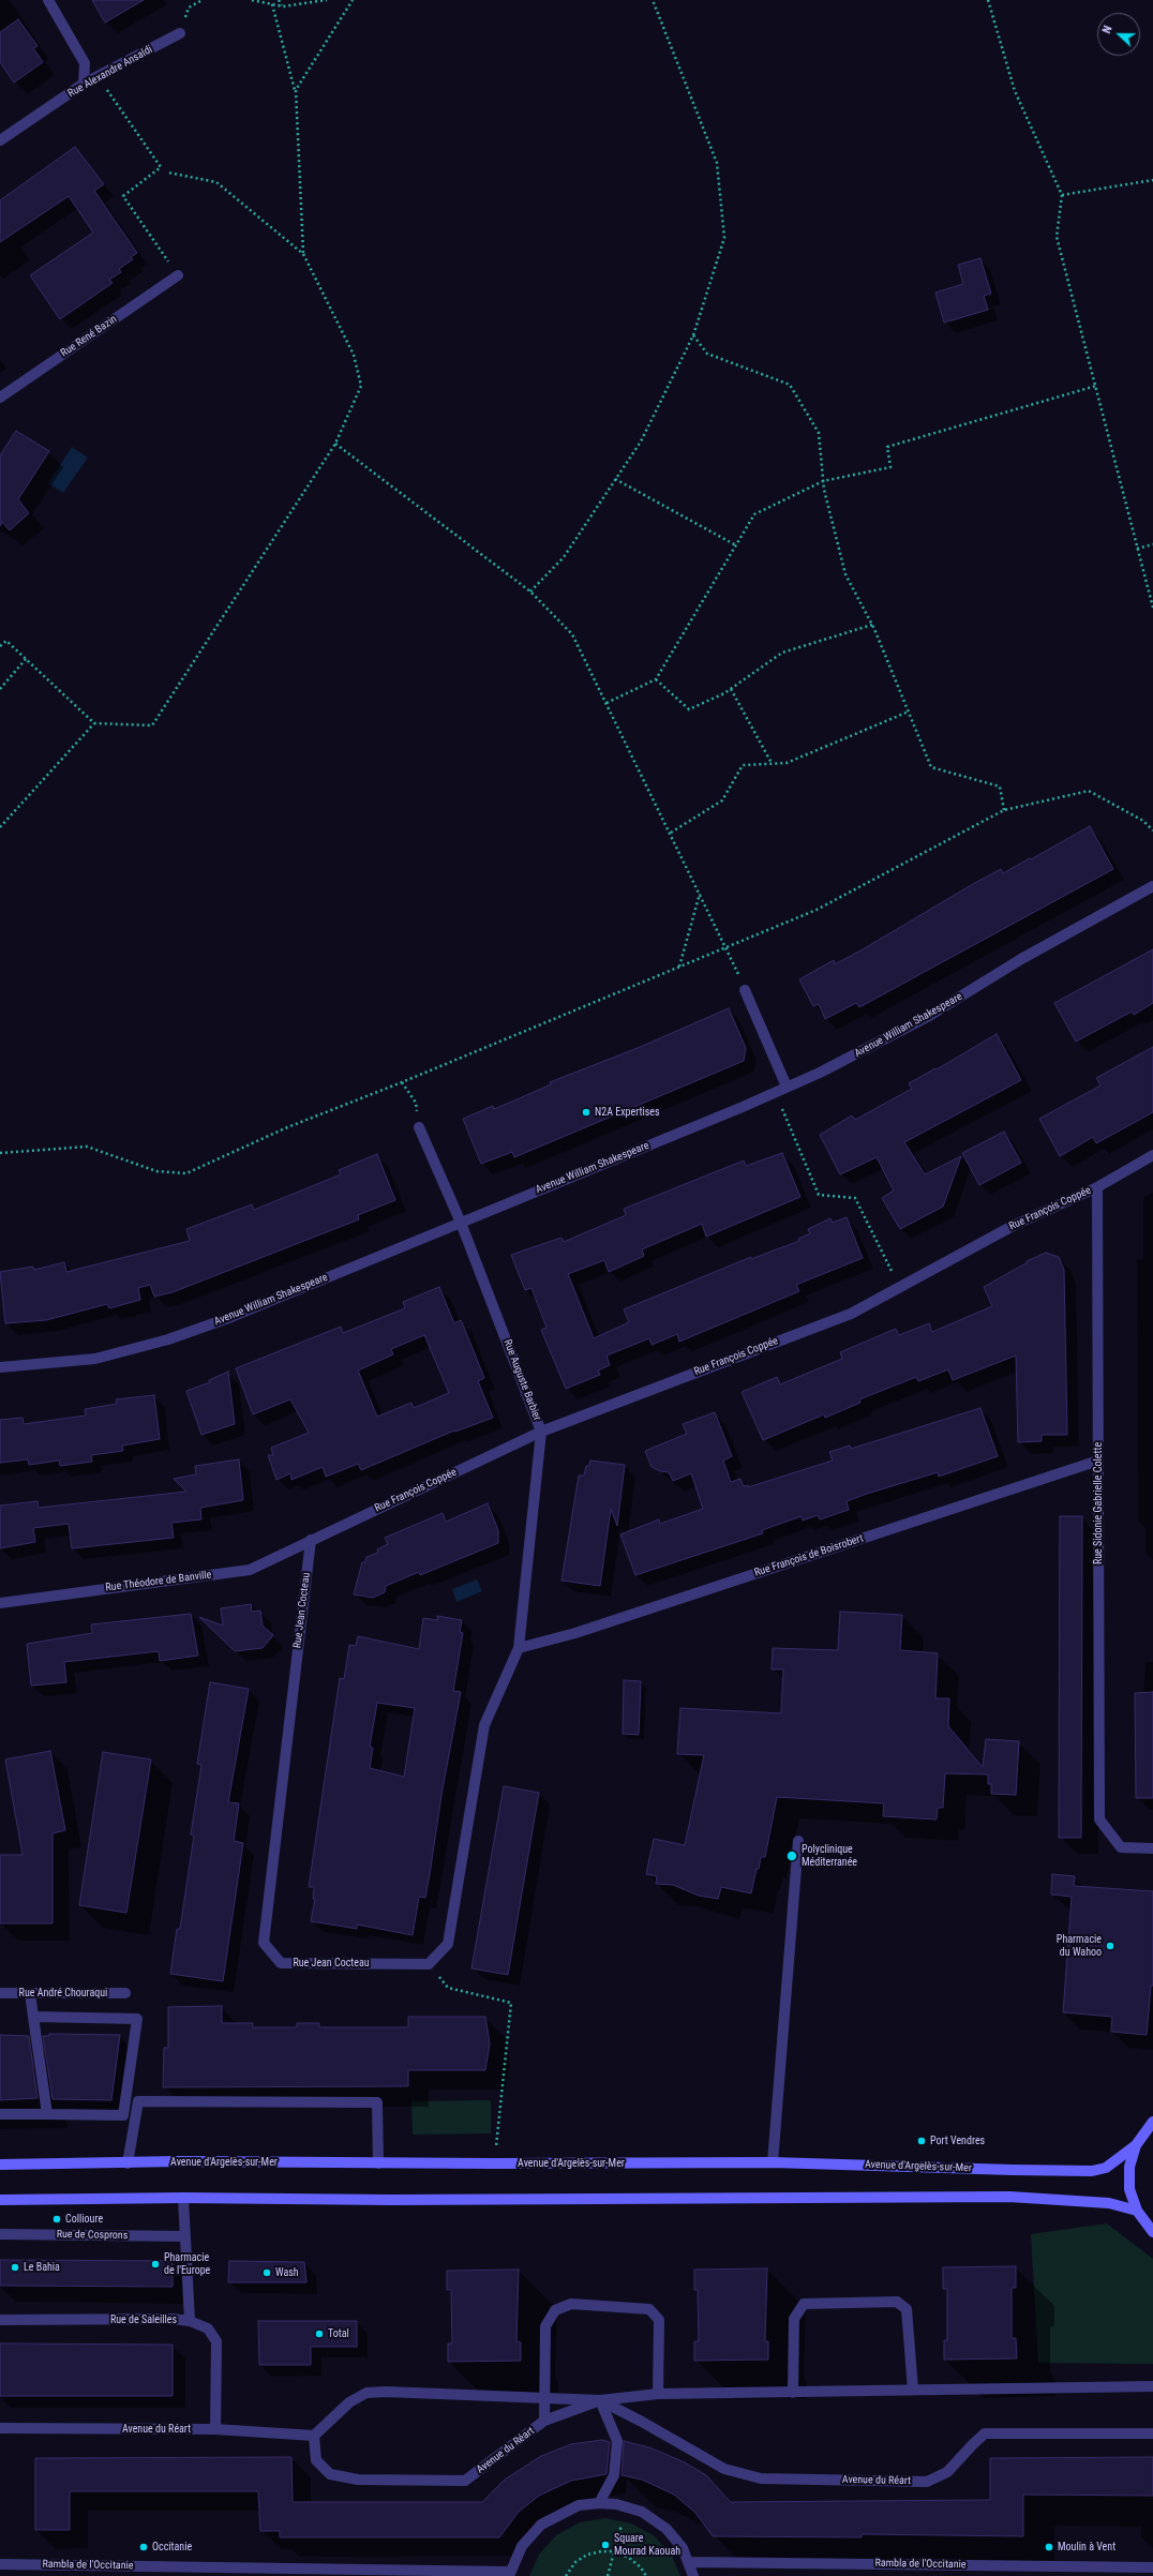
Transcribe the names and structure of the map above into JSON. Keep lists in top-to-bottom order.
{
  "streets": {
    "main road": ["Avenue d'Argelès-sur-Mer"],
    "street": [
      "Rue Alexandre Ansaldi",
      "Rue René Bazin",
      "Avenue William Shakespeare",
      "Rue François Coppée",
      "Rue Auguste Barbier",
      "Rue Sidonie Gabrielle Colette",
      "Rue François de Boisrobert",
      "Rue Théodore de Banville",
      "Rue Jean Cocteau",
      "Rue André Chouraqui",
      "Rue de Cosprons",
      "Rue de Saleilles",
      "Avenue du Réart",
      "Rambla de l'Occitanie"
    ]
  },
  "crossings": [
    ["Avenue William Shakespeare", "Rue Auguste Barbier"],
    ["Rue François Coppée", "Rue Auguste Barbier"],
    ["Rue François Coppée", "Rue Sidonie Gabrielle Colette"],
    ["Rue François Coppée", "Rue Théodore de Banville"],
    ["Rue François Coppée", "Rue Jean Cocteau"],
    ["Rue Auguste Barbier", "Rue François de Boisrobert"],
    ["Rue Sidonie Gabrielle Colette", "Rue François de Boisrobert"],
    ["Rue Théodore de Banville", "Rue Jean Cocteau"],
    ["Rue de Saleilles", "Avenue du Réart"]
  ],
  "places": [
    "N2A Expertises",
    "Polyclinique Méditerranée",
    "Pharmacie du Wahoo",
    "Port Vendres",
    "Collioure",
    "Pharmacie de l'Europe",
    "Le Bahia",
    "Wash",
    "Total",
    "Square Mourad Kaouah",
    "Occitanie",
    "Moulin à Vent"
  ],
  "north": "left"
}
